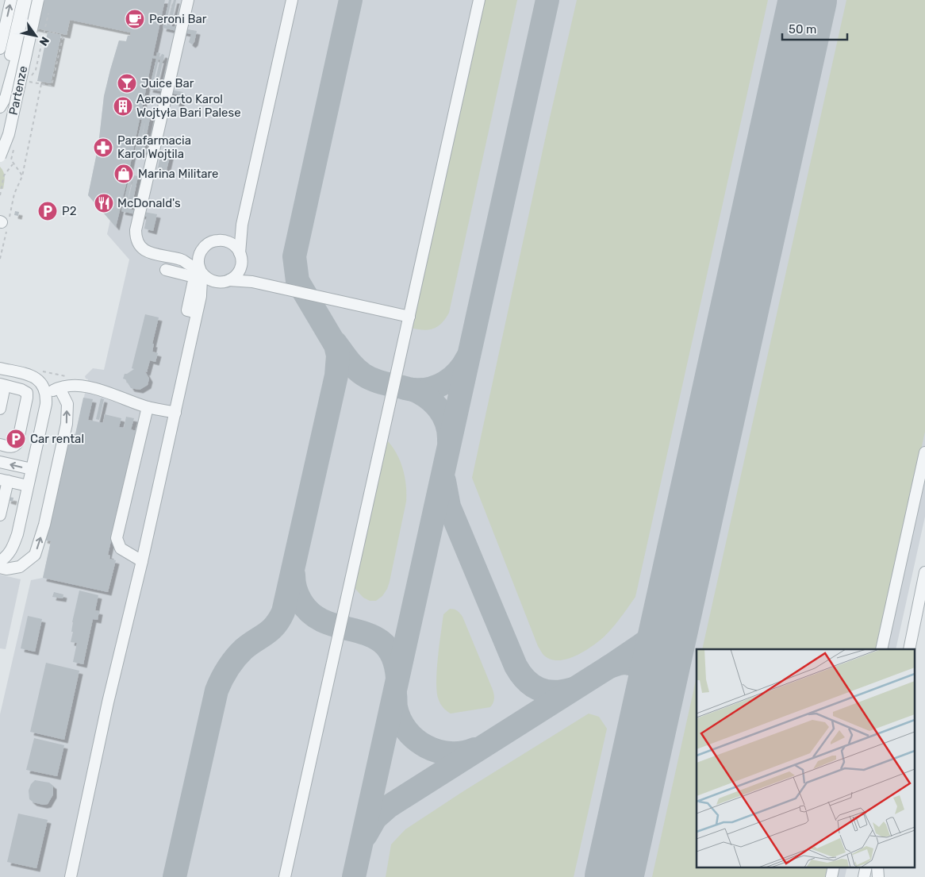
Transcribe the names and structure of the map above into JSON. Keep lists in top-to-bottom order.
{
  "streets": {
    "street": ["Partenze"]
  },
  "places": {
    "cafe": ["Peroni Bar"],
    "bar": ["Juice Bar"],
    "building": ["Aeroporto Karol Wojtyła Bari Palese"],
    "pharmacy": ["Parafarmacia Karol Wojtila"],
    "shop": ["Marina Militare"],
    "restaurant": ["McDonald's"],
    "parking": ["P2", "Car rental"]
  },
  "scale_bar": "50 m",
  "north": "bottom right"
}
